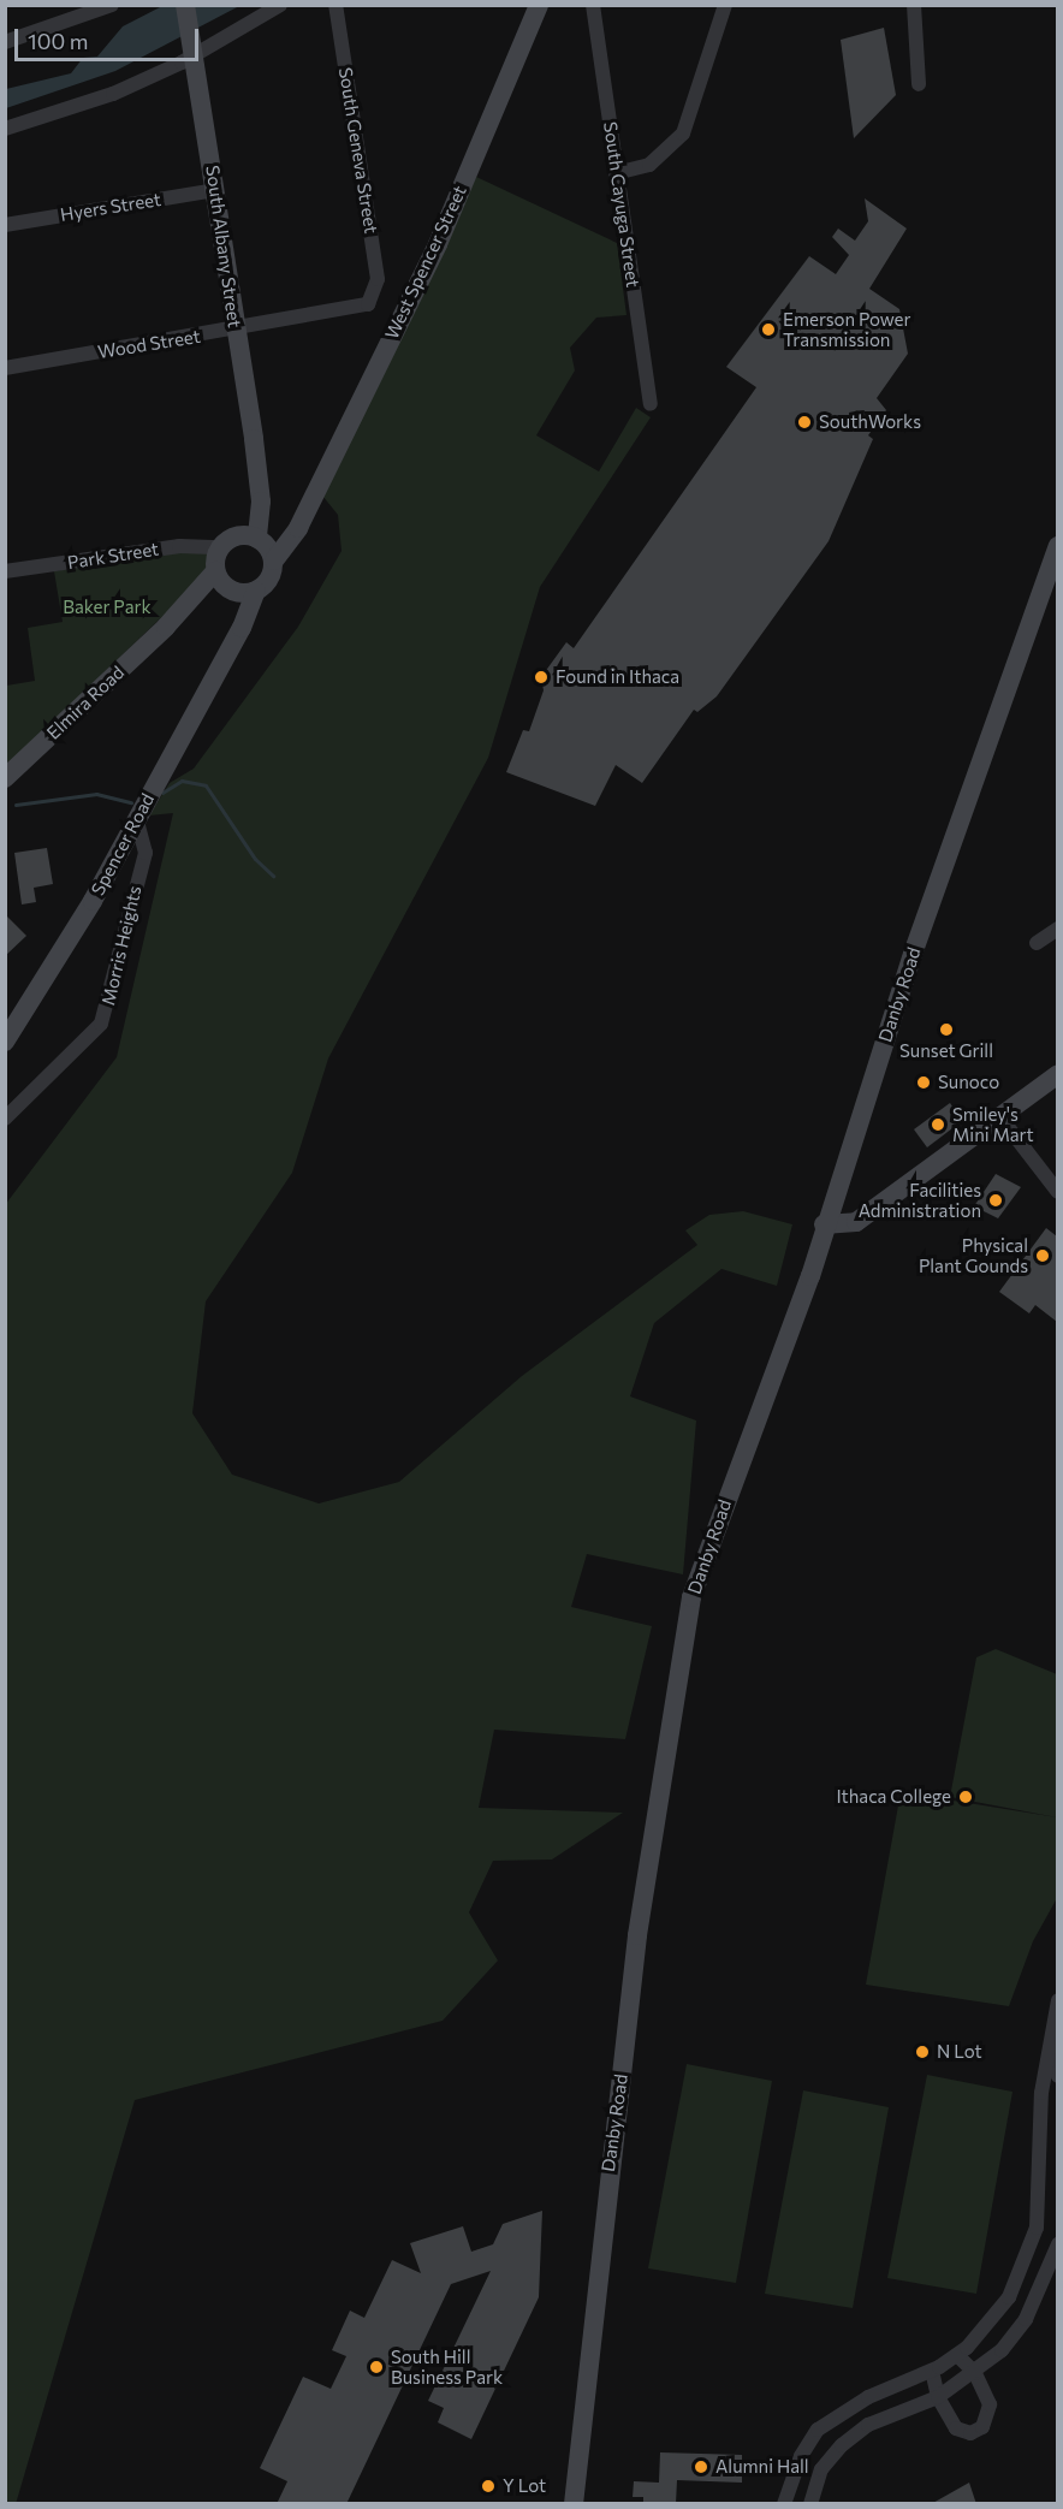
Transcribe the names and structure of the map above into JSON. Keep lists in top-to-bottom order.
{
  "streets": {
    "street": [
      "South Geneva Street",
      "South Cayuga Street",
      "Hyers Street",
      "South Albany Street",
      "West Spencer Street",
      "Wood Street",
      "Park Street",
      "Elmira Road",
      "Spencer Road",
      "Morris Heights",
      "Danby Road"
    ]
  },
  "crossings": [
    ["South Geneva Street", "Wood Street"],
    ["Hyers Street", "South Albany Street"],
    ["South Albany Street", "West Spencer Street"],
    ["South Albany Street", "Wood Street"],
    ["West Spencer Street", "Park Street"],
    ["West Spencer Street", "Elmira Road"],
    ["West Spencer Street", "Spencer Road"],
    ["Elmira Road", "Spencer Road"],
    ["Spencer Road", "Morris Heights"]
  ],
  "parks": ["Baker Park"],
  "places": [
    "Emerson Power Transmission",
    "SouthWorks",
    "Found in Ithaca",
    "Sunset Grill",
    "Sunoco",
    "Smiley's Mini Mart",
    "Facilities Administration",
    "Physical Plant Gounds",
    "Ithaca College",
    "N Lot",
    "South Hill Business Park",
    "Alumni Hall",
    "Y Lot"
  ],
  "scale_bar": "100 m"
}
